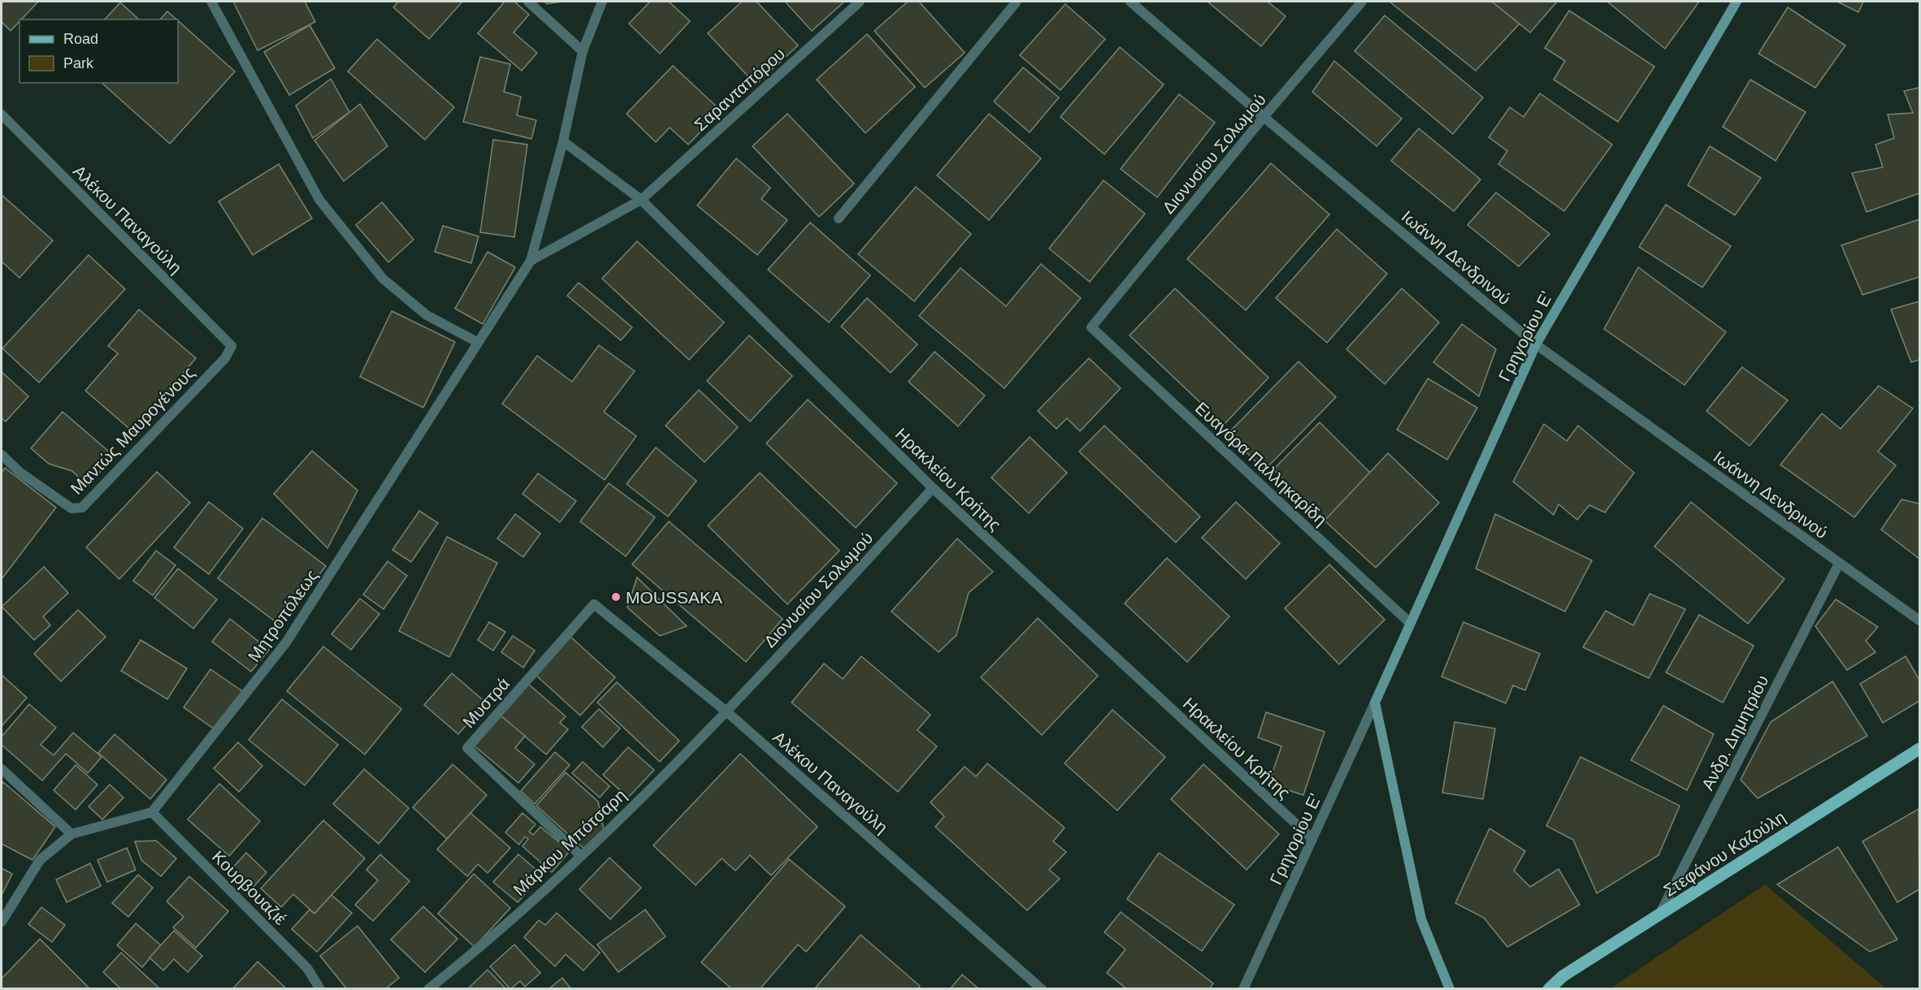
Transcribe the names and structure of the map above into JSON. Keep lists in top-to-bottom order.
{
  "streets": {
    "main road": ["Γρηγορίου Ε'", "Στεφάνου Καζούλη"],
    "street": [
      "Σαρανταπόρου",
      "Διονυσίου Σολωμού",
      "Αλέκου Παναγούλη",
      "Ιωάννη Δενδρινού",
      "Μαντώς Μαυρογένους",
      "Ευαγόρα Παλληκαρίδη",
      "Ηρακλείου Κρήτης",
      "Μητροπόλεως",
      "Μυστρά",
      "Ανδρ. Δημητρίου",
      "Μάρκου Μπότσαρη",
      "Κουρβουαζιέ"
    ]
  },
  "crossings": [
    ["Σαρανταπόρου", "Ηρακλείου Κρήτης"],
    ["Σαρανταπόρου", "Μητροπόλεως"],
    ["Διονυσίου Σολωμού", "Αλέκου Παναγούλη"],
    ["Διονυσίου Σολωμού", "Ιωάννη Δενδρινού"],
    ["Διονυσίου Σολωμού", "Ευαγόρα Παλληκαρίδη"],
    ["Διονυσίου Σολωμού", "Ηρακλείου Κρήτης"],
    ["Διονυσίου Σολωμού", "Μάρκου Μπότσαρη"],
    ["Αλέκου Παναγούλη", "Μαντώς Μαυρογένους"],
    ["Αλέκου Παναγούλη", "Μυστρά"],
    ["Αλέκου Παναγούλη", "Μάρκου Μπότσαρη"],
    ["Ιωάννη Δενδρινού", "Γρηγορίου Ε'"],
    ["Ιωάννη Δενδρινού", "Ανδρ. Δημητρίου"],
    ["Γρηγορίου Ε'", "Ευαγόρα Παλληκαρίδη"],
    ["Γρηγορίου Ε'", "Ηρακλείου Κρήτης"],
    ["Μητροπόλεως", "Κουρβουαζιέ"],
    ["Μυστρά", "Μάρκου Μπότσαρη"],
    ["Ανδρ. Δημητρίου", "Στεφάνου Καζούλη"]
  ],
  "places": ["MOUSSAKA"],
  "legend": ["Road", "Park"]
}
